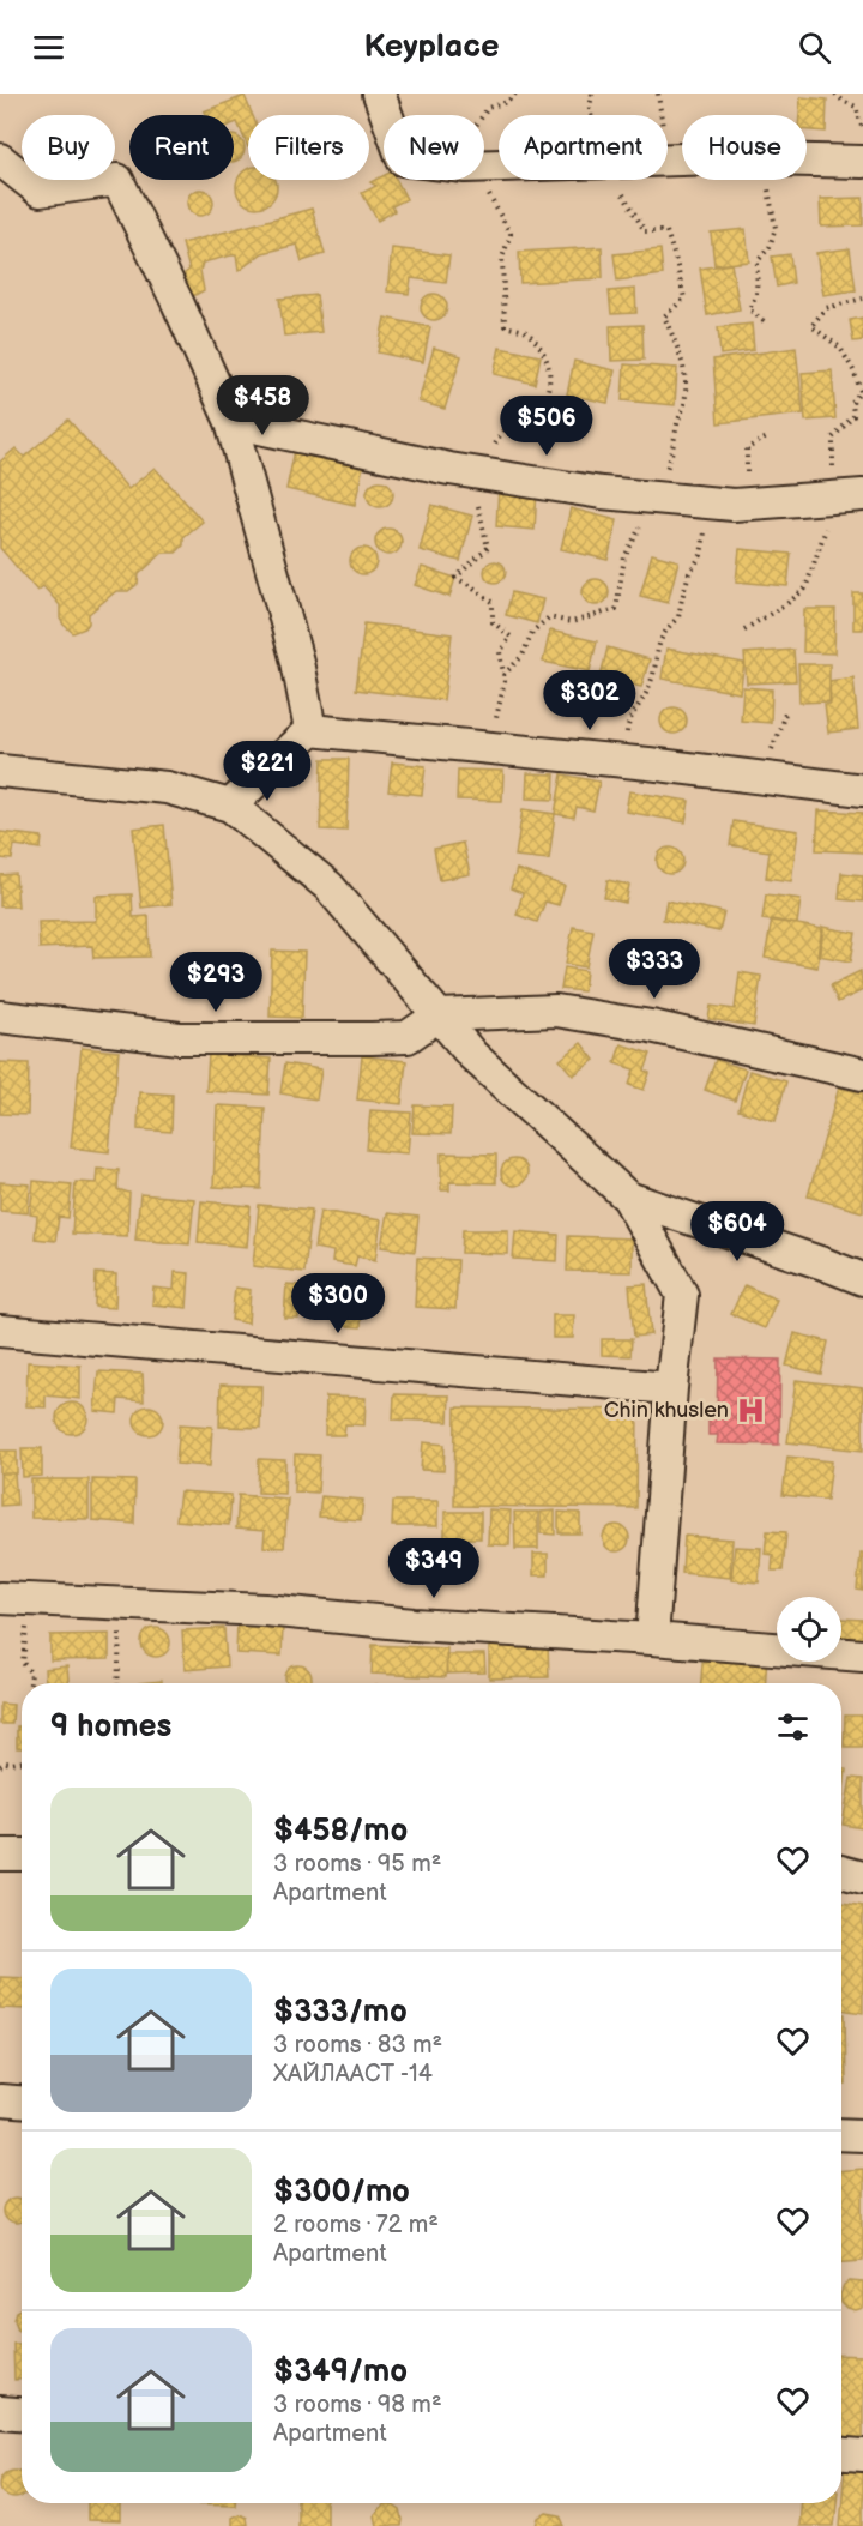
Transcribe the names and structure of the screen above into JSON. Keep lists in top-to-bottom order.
{
  "places": {
    "hospital": ["Chin khuslen"]
  },
  "page": {
    "header": "Keyplace",
    "chip": [
      "Buy",
      "Rent",
      "Filters",
      "New",
      "Apartment",
      "House"
    ],
    "price": [
      "$458",
      "$506",
      "$302",
      "$221",
      "$333",
      "$293",
      "$604",
      "$300",
      "$349"
    ],
    "heading": "9 homes",
    "list": [
      {
        "name": "$458/mo",
        "note": "3 rooms · 95 m² · Apartment"
      },
      {
        "name": "$333/mo",
        "note": "3 rooms · 83 m² · ХАЙЛААСТ -14"
      },
      {
        "name": "$300/mo",
        "note": "2 rooms · 72 m² · Apartment"
      },
      {
        "name": "$349/mo",
        "note": "3 rooms · 98 m² · Apartment"
      }
    ]
  }
}
